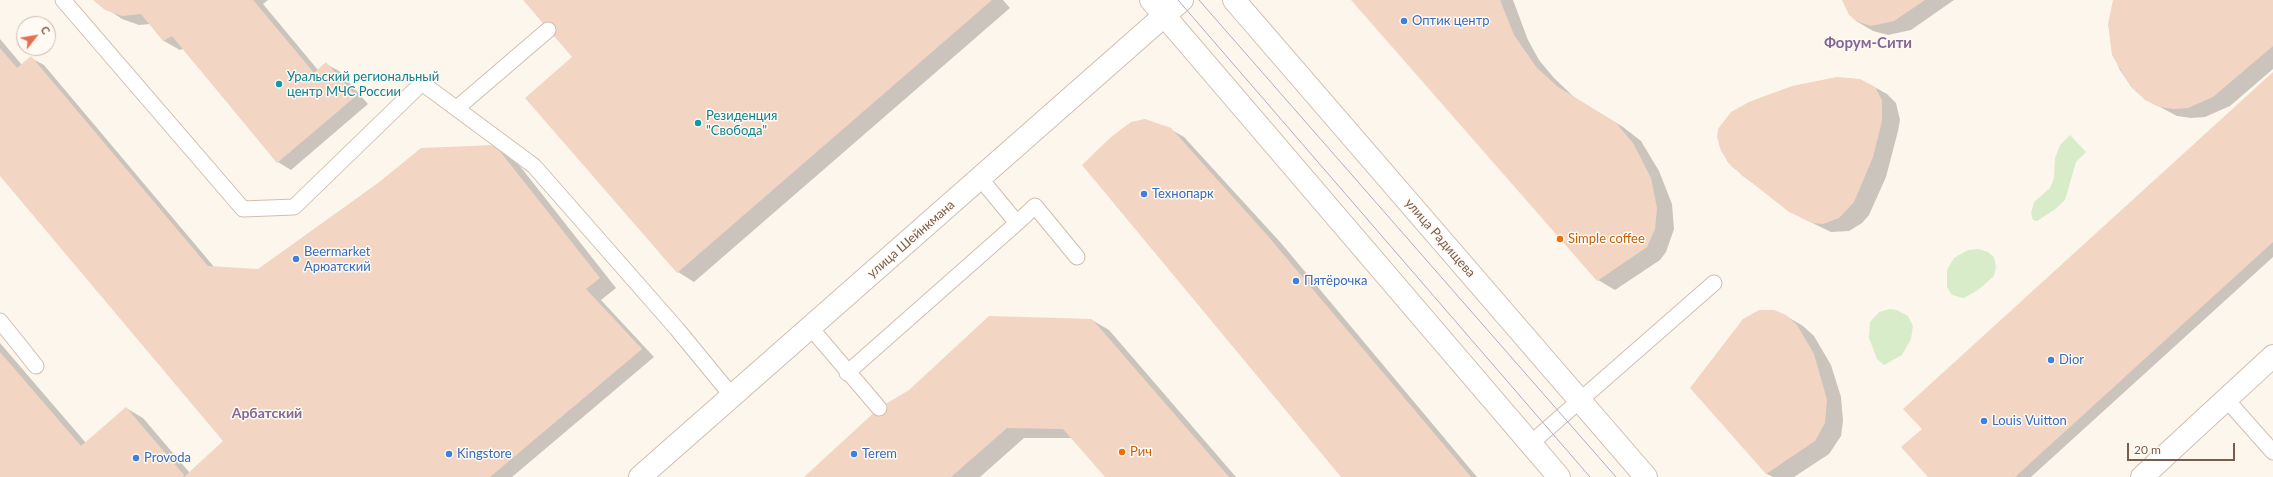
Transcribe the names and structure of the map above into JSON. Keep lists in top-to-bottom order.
{
  "streets": {
    "street": ["улица Радищева", "улица Шейнкмана"]
  },
  "districts": ["Форум-Сити", "Арбатский"],
  "places": [
    "Оптик центр",
    "Уральский региональный центр МЧС России",
    "Резиденция \"Свобода\"",
    "Технопарк",
    "Simple coffee",
    "Beermarket Арюатский",
    "Пятёрочка",
    "Dior",
    "Louis Vuitton",
    "Рич",
    "Kingstore",
    "Terem",
    "Provoda"
  ],
  "scale_bar": "20 m",
  "north": "top right"
}
